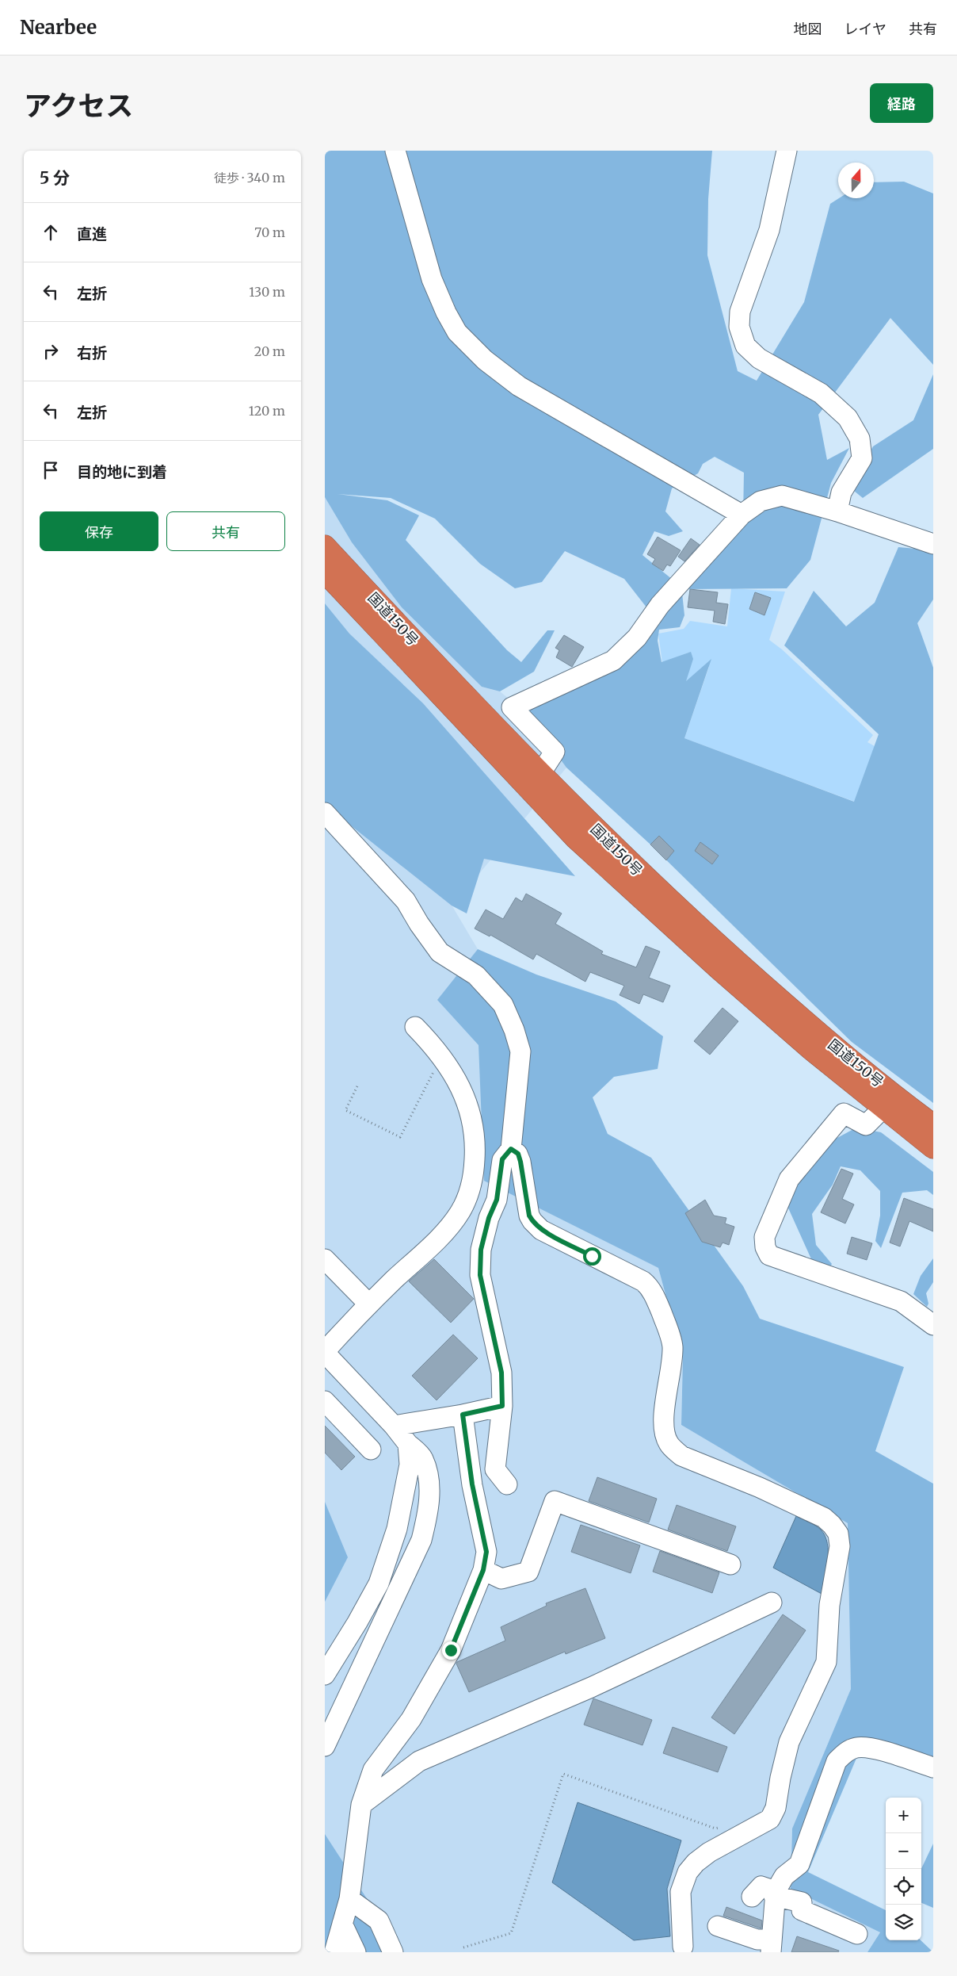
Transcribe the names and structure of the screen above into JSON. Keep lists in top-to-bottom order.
{
  "streets": {
    "highway": ["国道150号"]
  },
  "north": "top",
  "page": {
    "header": "Nearbee",
    "nav": ["地図", "レイヤ", "共有"],
    "title": "アクセス",
    "buttons": [
      "経路",
      ["保存", "共有"]
    ],
    "heading": ["5 分", "徒歩 · 340 m"],
    "list": [
      ["直進", "70 m"],
      ["左折", "130 m"],
      ["右折", "20 m"],
      ["左折", "120 m"],
      "目的地に到着"
    ],
    "map_buttons": ["+", "−"]
  }
}
